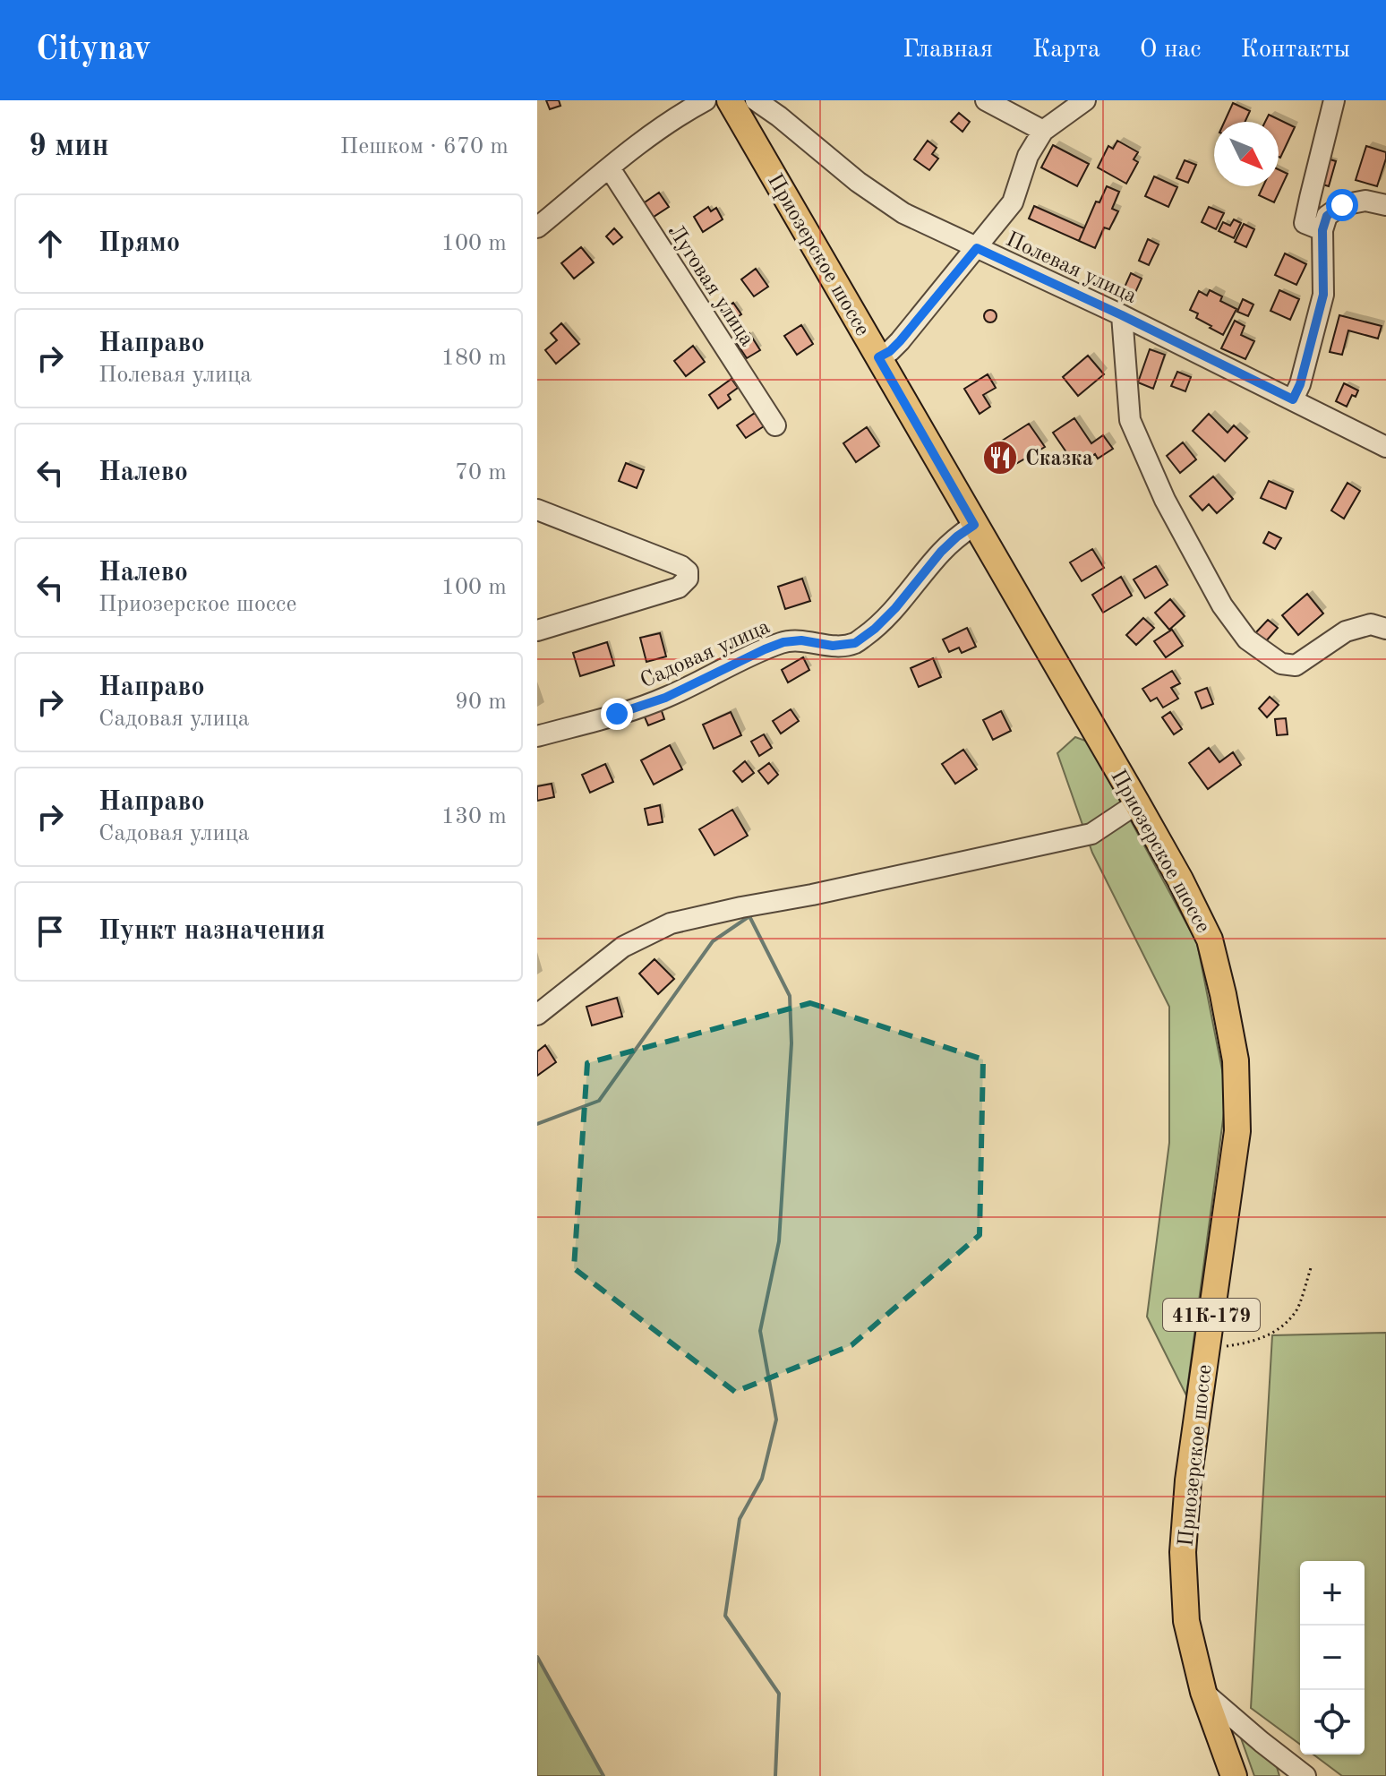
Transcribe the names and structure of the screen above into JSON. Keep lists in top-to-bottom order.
{
  "streets": {
    "main road": ["Приозерское шоссе", "41К-179"],
    "street": ["Полевая улица", "Луговая улица", "Садовая улица"]
  },
  "crossings": [
    ["Приозерское шоссе", "Садовая улица"]
  ],
  "places": {
    "restaurant": ["Сказка"]
  },
  "north": "bottom right",
  "page": {
    "header": "Citynav",
    "nav": [
      "Главная",
      "Карта",
      "О нас",
      "Контакты"
    ],
    "heading": ["9 мин", "Пешком · 670 m"],
    "list": [
      ["Прямо", "100 m"],
      ["Направо", "Полевая улица", "180 m"],
      ["Налево", "70 m"],
      ["Налево", "Приозерское шоссе", "100 m"],
      ["Направо", "Садовая улица", "90 m"],
      ["Направо", "Садовая улица", "130 m"],
      "Пункт назначения"
    ],
    "map_buttons": ["+", "−"]
  }
}
